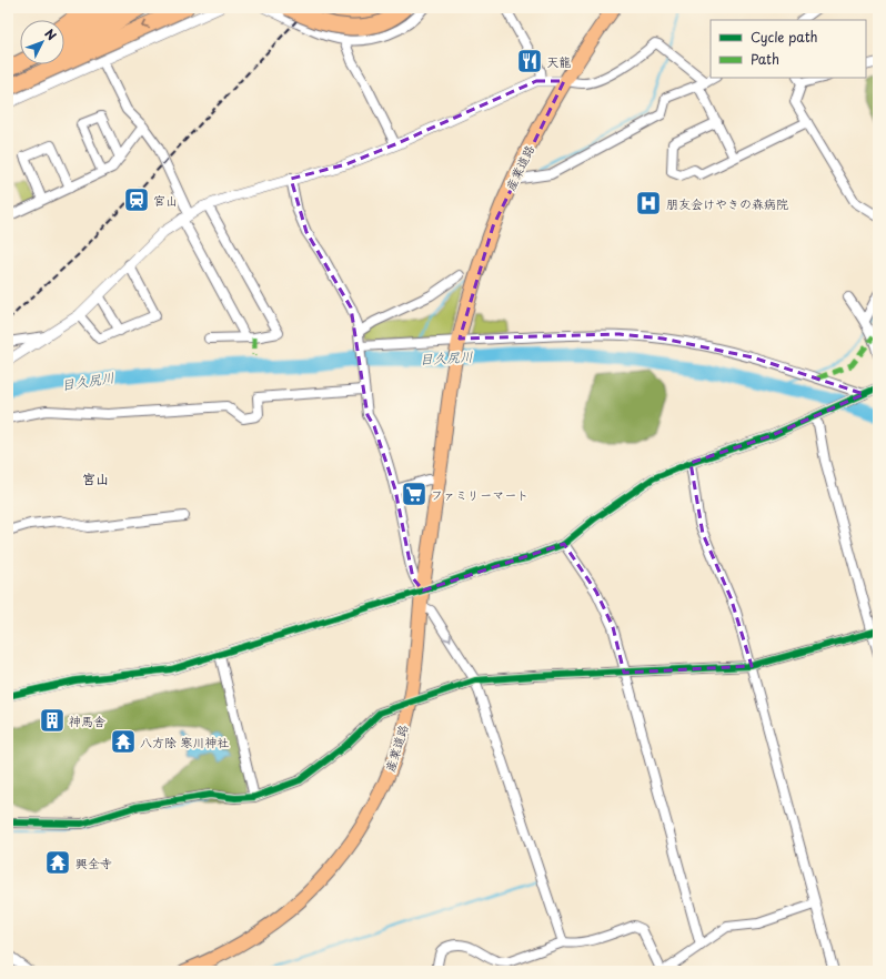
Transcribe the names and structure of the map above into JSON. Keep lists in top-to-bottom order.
{
  "streets": {
    "main road": ["産業道路"]
  },
  "districts": ["宮山"],
  "water": ["目久尻川"],
  "places": {
    "restaurant": ["天龍"],
    "station": ["宮山"],
    "hospital": ["朋友会けやきの森病院"],
    "supermarket": ["ファミリーマート"],
    "building": ["神馬舎"],
    "temple": ["八方除 寒川神社", "興全寺"]
  },
  "legend": ["Cycle path", "Path"],
  "north": "top right"
}
